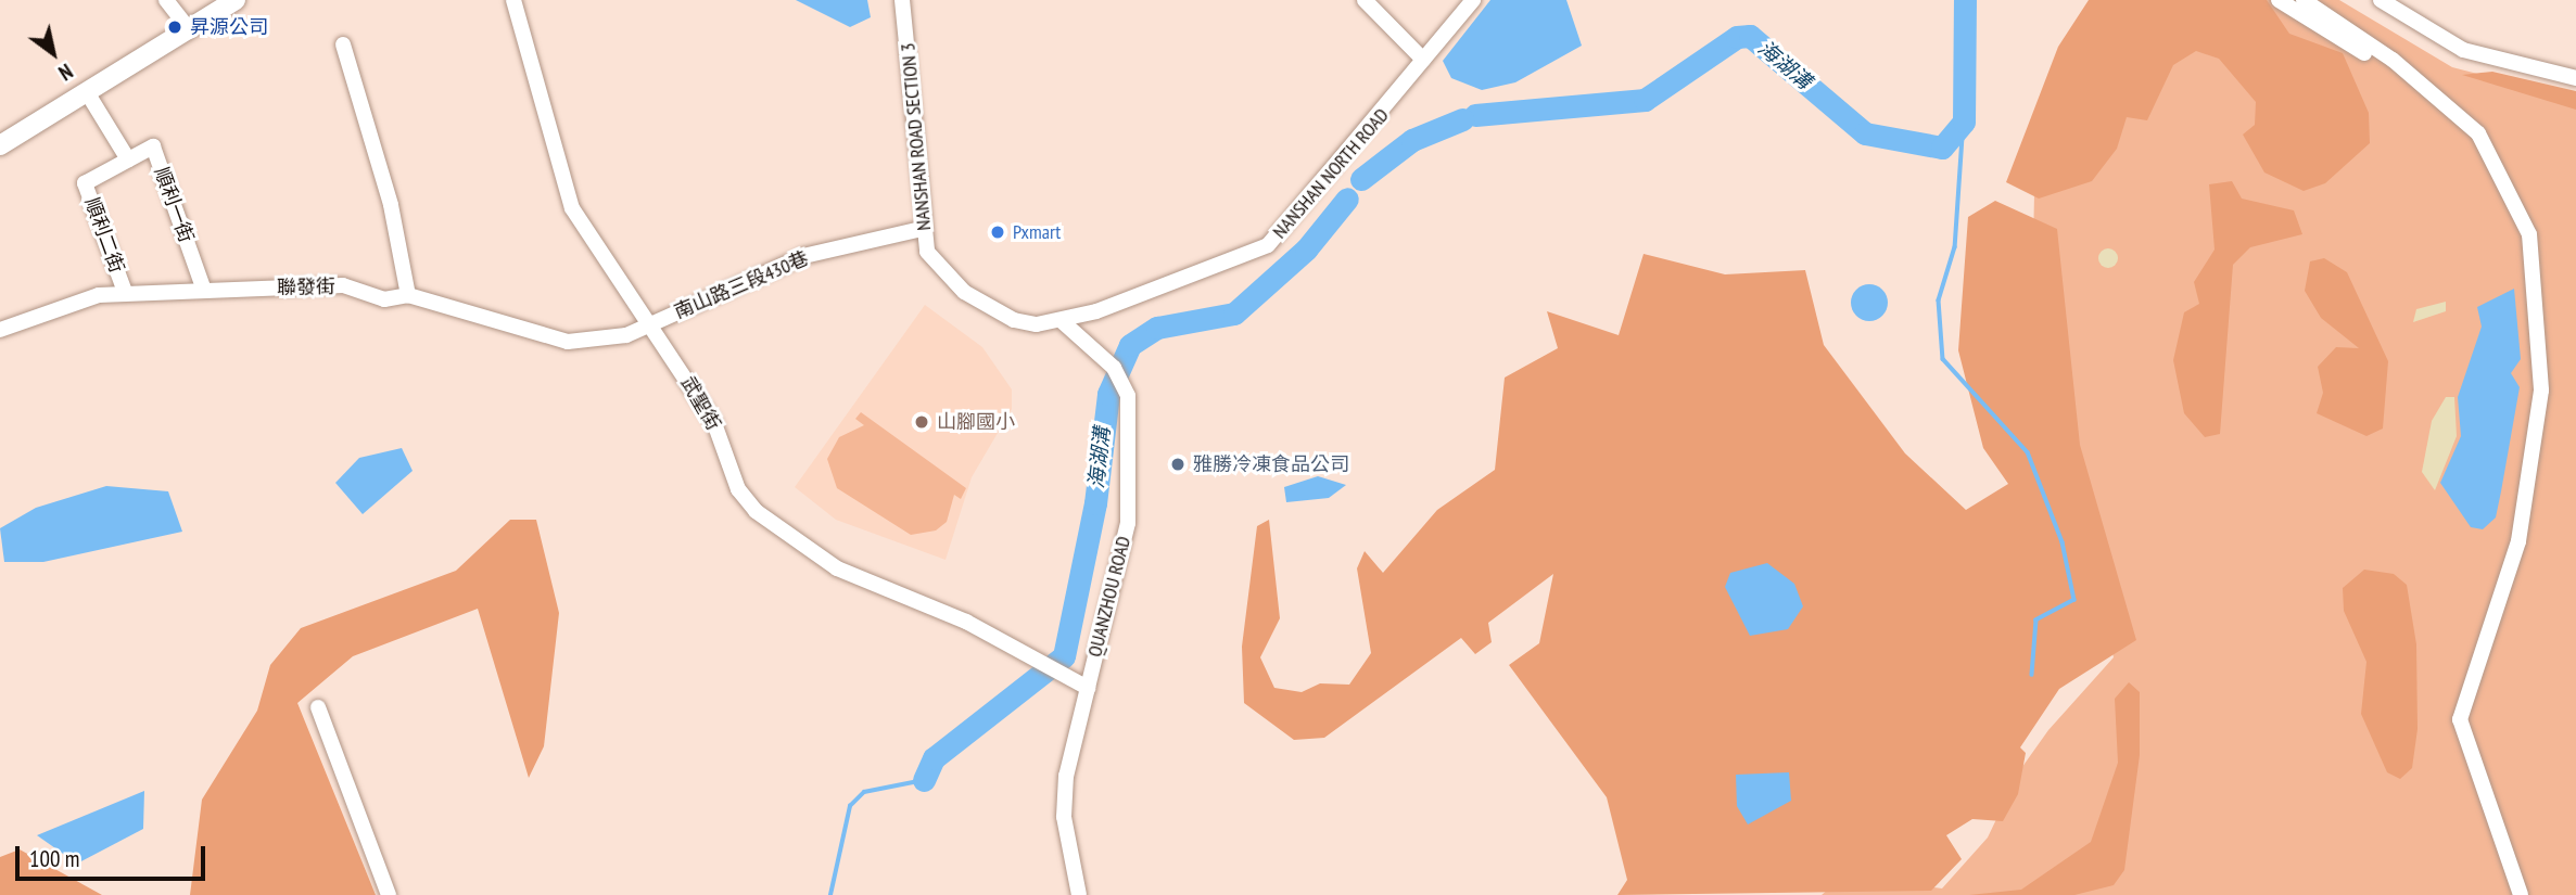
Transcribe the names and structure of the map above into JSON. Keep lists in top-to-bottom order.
{
  "streets": {
    "street": [
      "NANSHAN ROAD SECTION 3",
      "NANSHAN NORTH ROAD",
      "順利一街",
      "順利二街",
      "南山路三段430巷",
      "聯發街",
      "武聖街",
      "QUANZHOU ROAD"
    ]
  },
  "crossings": [
    ["NANSHAN ROAD SECTION 3", "NANSHAN NORTH ROAD"],
    ["NANSHAN ROAD SECTION 3", "南山路三段430巷"],
    ["NANSHAN ROAD SECTION 3", "QUANZHOU ROAD"],
    ["NANSHAN NORTH ROAD", "QUANZHOU ROAD"],
    ["順利一街", "順利二街"],
    ["順利一街", "聯發街"],
    ["順利二街", "聯發街"],
    ["南山路三段430巷", "聯發街"],
    ["南山路三段430巷", "武聖街"],
    ["聯發街", "武聖街"],
    ["武聖街", "QUANZHOU ROAD"]
  ],
  "water": ["海湖溝"],
  "places": [
    "昇源公司",
    "Pxmart",
    "山腳國小",
    "雅勝冷凍食品公司"
  ],
  "scale_bar": "100 m",
  "north": "bottom right"
}
